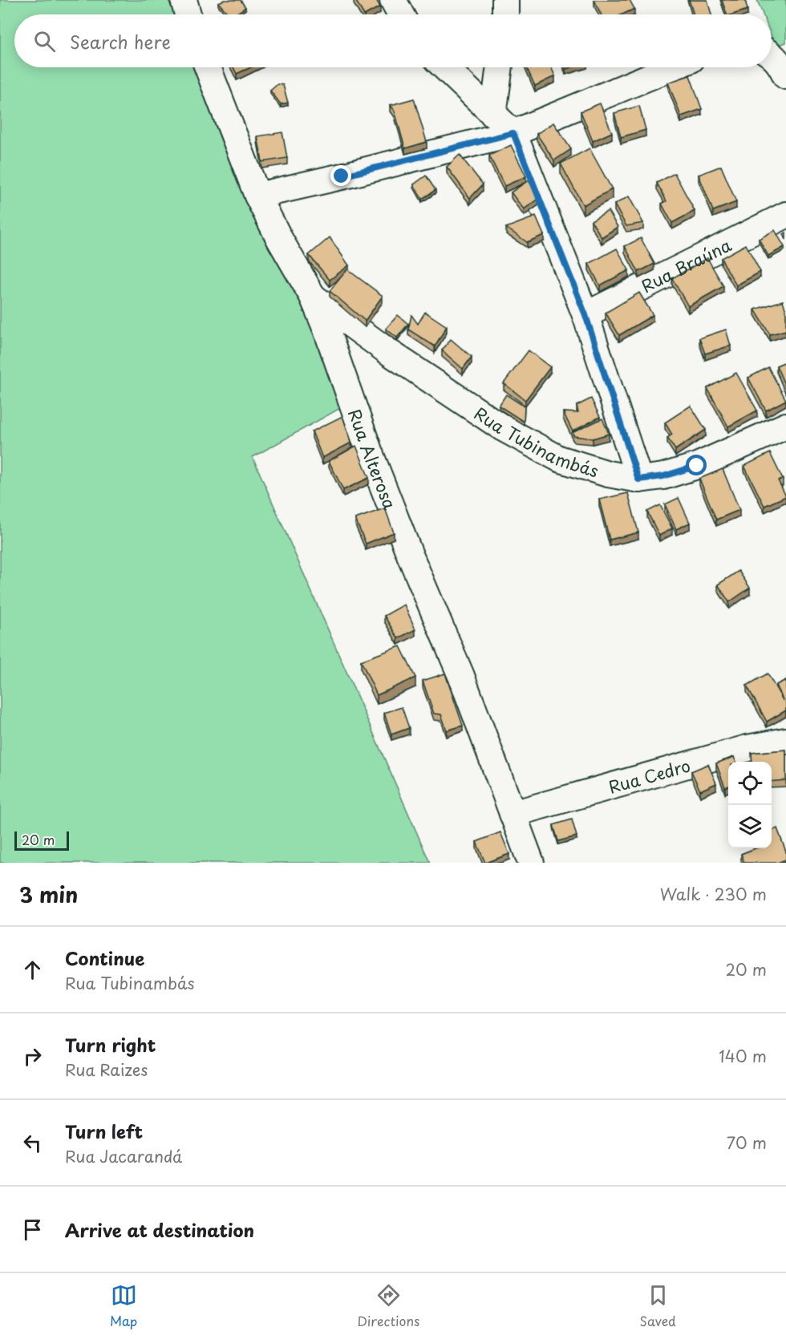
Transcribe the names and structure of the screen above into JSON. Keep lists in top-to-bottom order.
{
  "streets": {
    "street": [
      "Rua Braúna",
      "Rua Tubinambás",
      "Rua Alterosa",
      "Rua Cedro"
    ]
  },
  "crossings": [
    ["Rua Tubinambás", "Rua Alterosa"],
    ["Rua Alterosa", "Rua Cedro"]
  ],
  "scale_bar": "20 m",
  "page": {
    "search": "Search here",
    "scale": "20 m",
    "heading": ["3 min", "Walk · 230 m"],
    "list": [
      ["Continue", "Rua Tubinambás", "20 m"],
      ["Turn right", "Rua Raizes", "140 m"],
      ["Turn left", "Rua Jacarandá", "70 m"],
      "Arrive at destination"
    ],
    "nav": ["Map", "Directions", "Saved"]
  }
}
